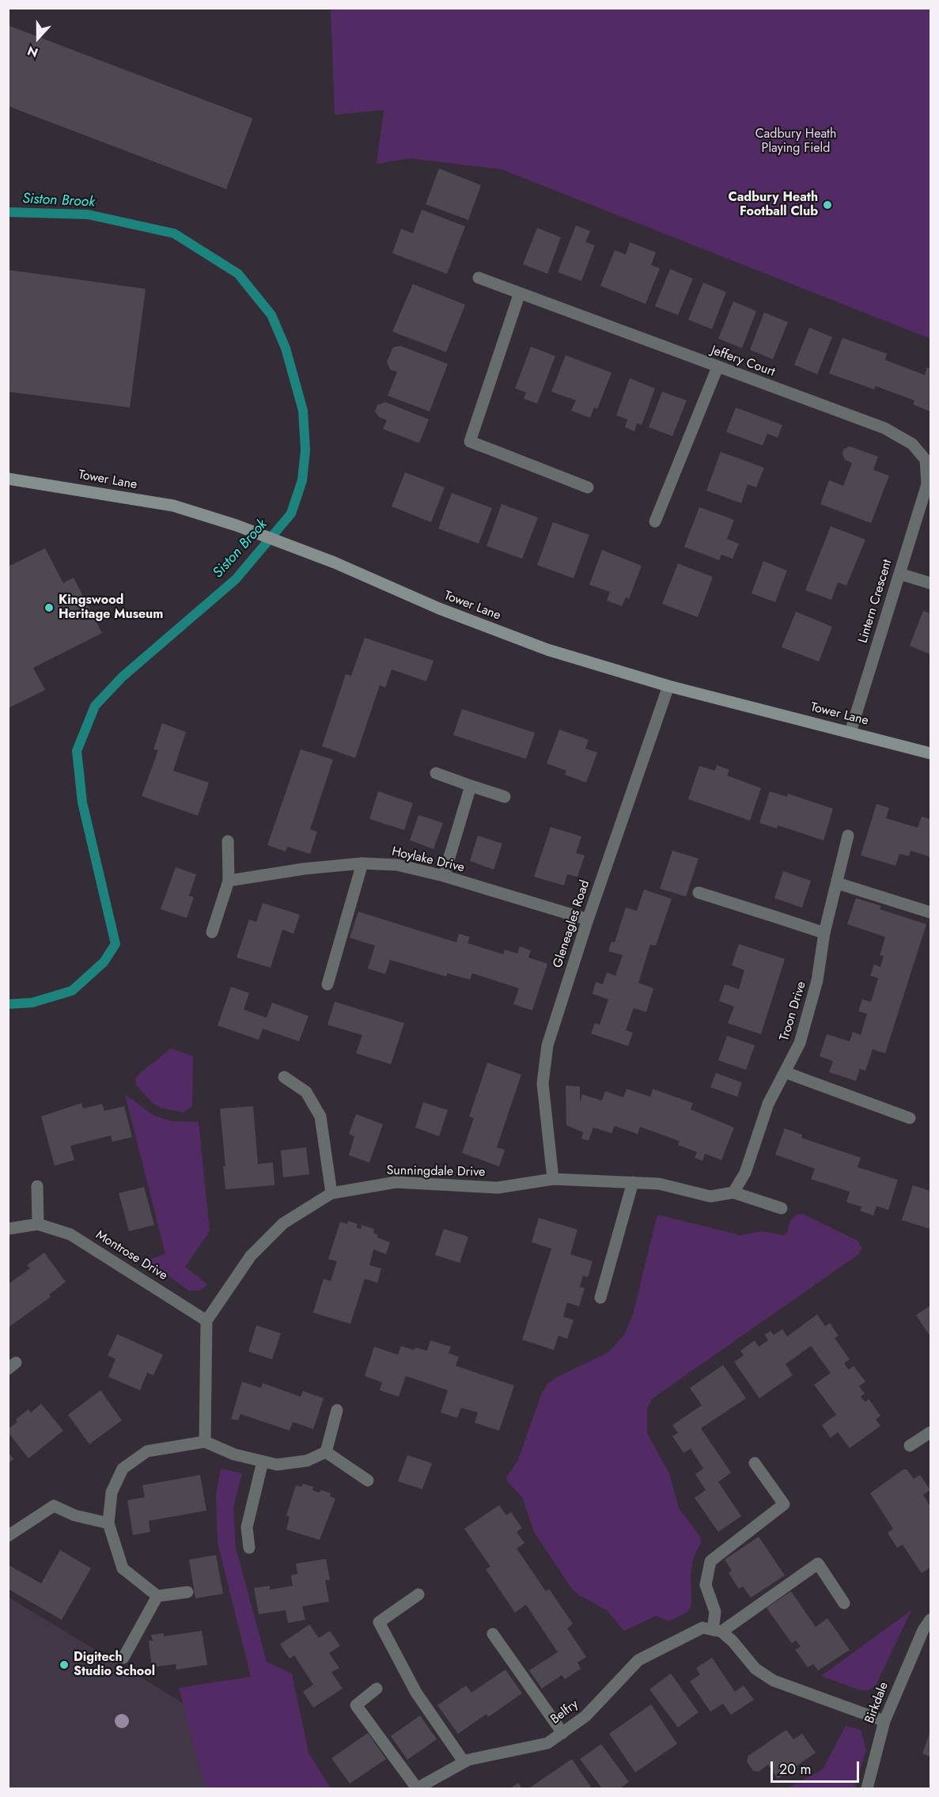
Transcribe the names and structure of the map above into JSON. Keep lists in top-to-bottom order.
{
  "streets": {
    "street": [
      "Jeffery Court",
      "Tower Lane",
      "Lintern Crescent",
      "Hoylake Drive",
      "Gleneagles Road",
      "Troon Drive",
      "Sunningdale Drive",
      "Montrose Drive",
      "Birkdale",
      "Belfry"
    ]
  },
  "crossings": [
    ["Jeffery Court", "Lintern Crescent"],
    ["Tower Lane", "Lintern Crescent"],
    ["Tower Lane", "Gleneagles Road"],
    ["Hoylake Drive", "Gleneagles Road"],
    ["Gleneagles Road", "Sunningdale Drive"],
    ["Troon Drive", "Sunningdale Drive"],
    ["Sunningdale Drive", "Montrose Drive"]
  ],
  "water": ["Siston Brook"],
  "parks": ["Cadbury Heath Playing Field"],
  "places": ["Cadbury Heath Football Club", "Kingswood Heritage Museum", "Digitech Studio School"],
  "scale_bar": "20 m",
  "north": "bottom"
}
